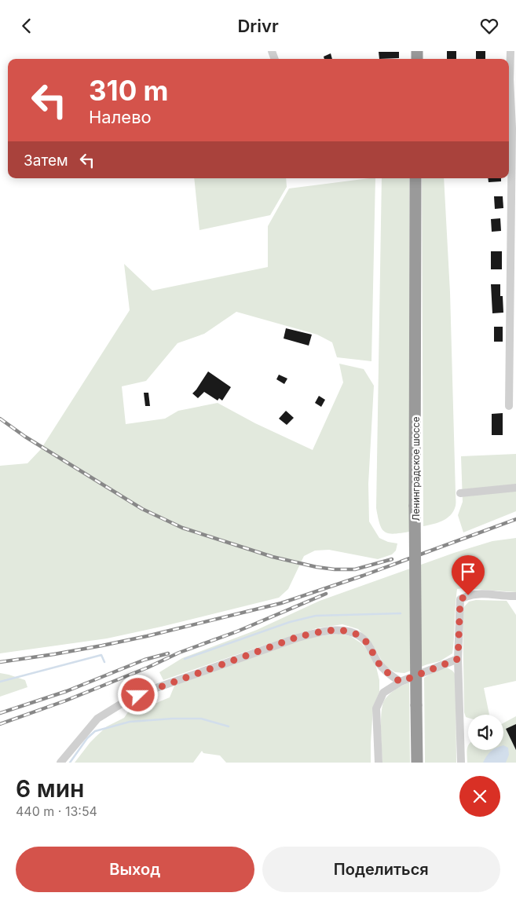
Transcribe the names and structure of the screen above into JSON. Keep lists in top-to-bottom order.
{
  "streets": {
    "highway": ["Ленинградское шоссе"]
  },
  "page": {
    "header": "Drivr",
    "turn": ["310 m", "Налево"],
    "then": "Затем",
    "heading": ["6 мин", "440 m · 13:54"],
    "buttons": ["Выход", "Поделиться"]
  }
}
